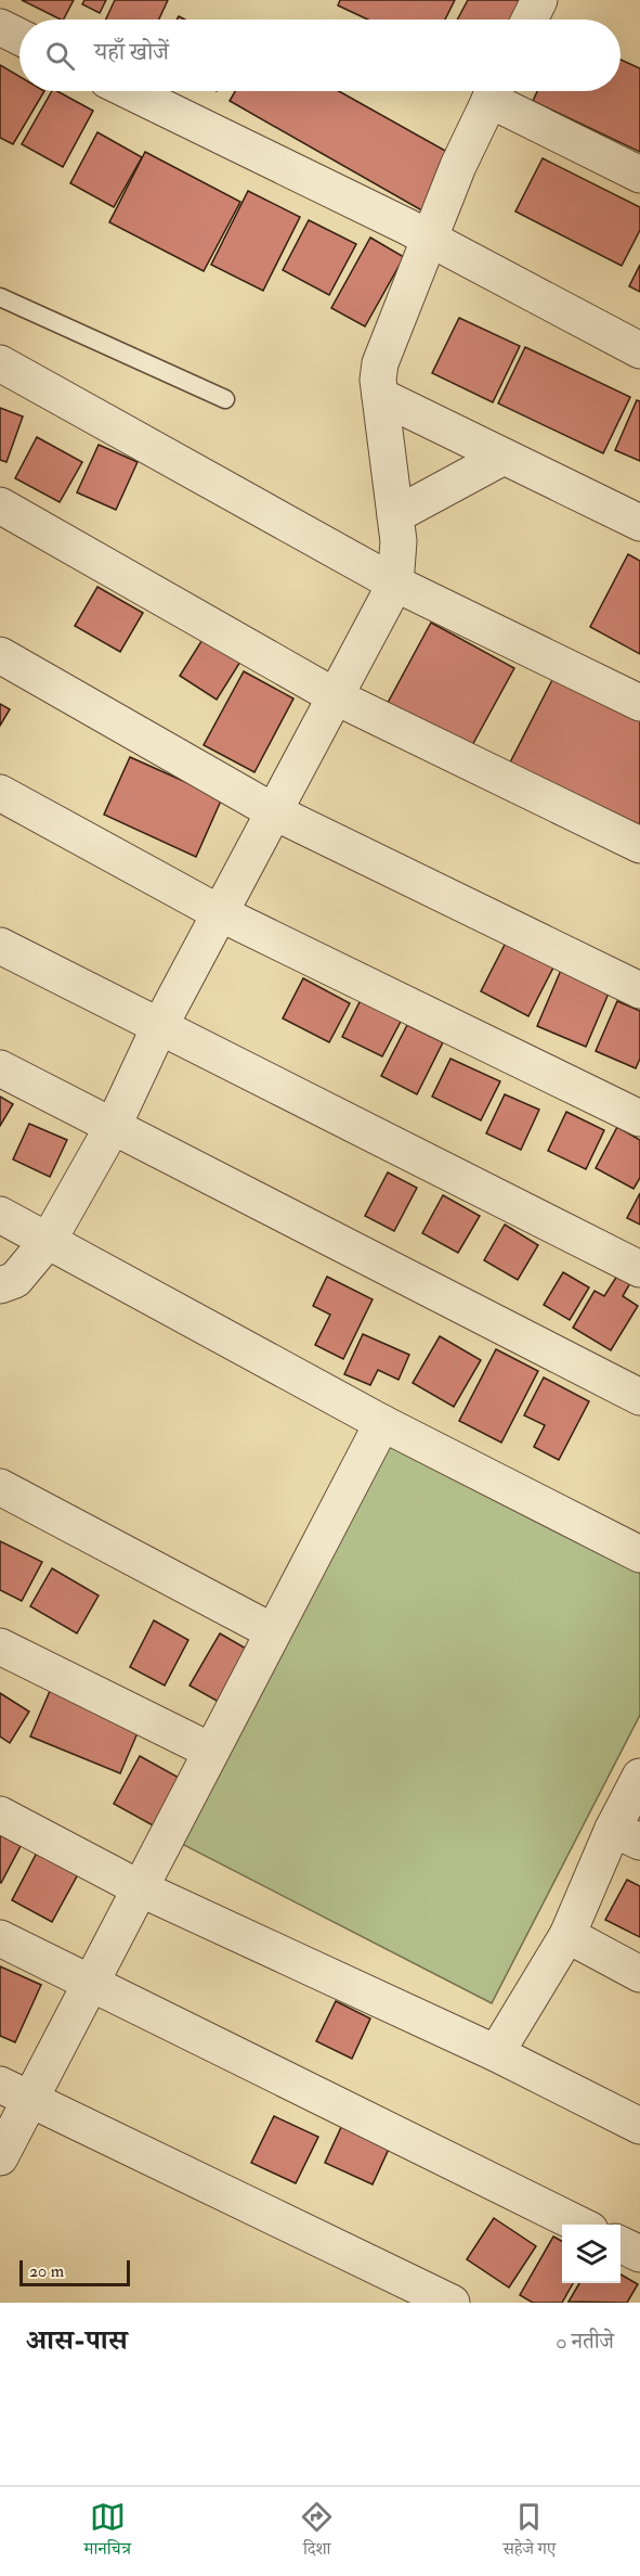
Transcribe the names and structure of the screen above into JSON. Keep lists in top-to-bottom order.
{
  "scale_bar": "20 m",
  "page": {
    "search": "यहाँ खोजें",
    "scale": "20 m",
    "heading": ["आस-पास", "0 नतीजे"],
    "nav": ["मानचित्र", "दिशा", "सहेजे गए"]
  }
}
